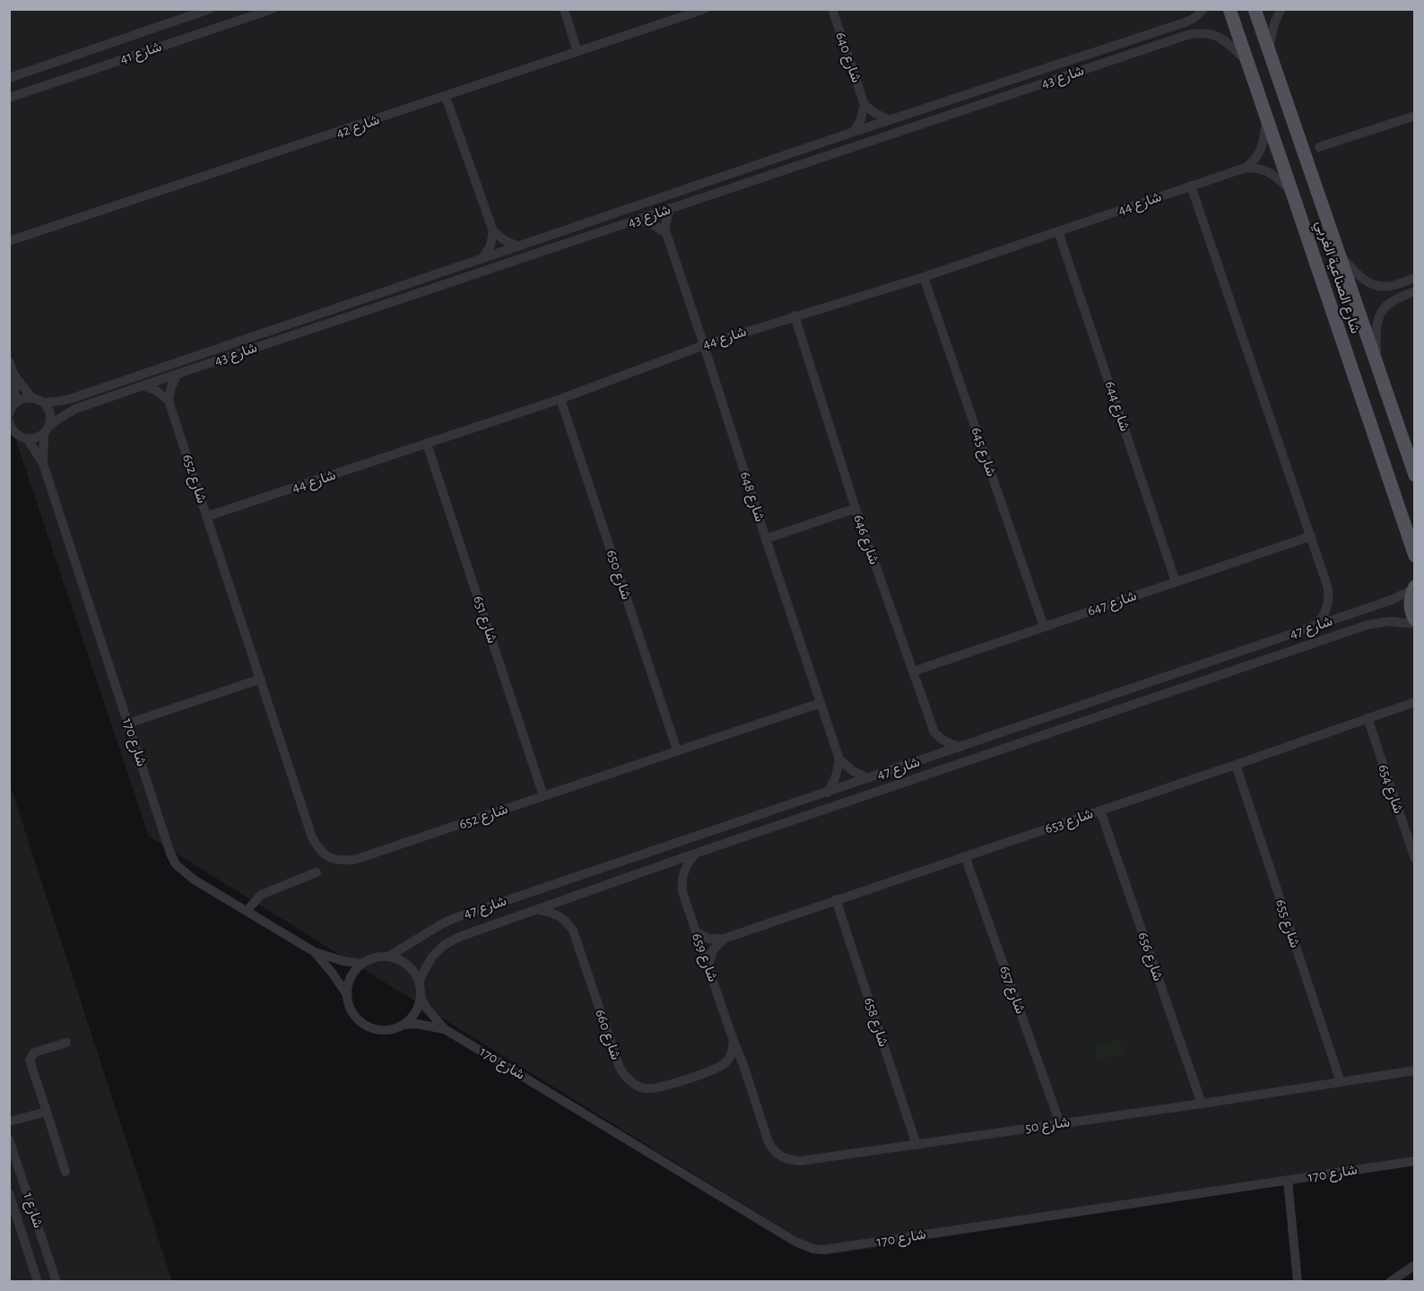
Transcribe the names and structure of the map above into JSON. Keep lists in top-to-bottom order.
{
  "streets": {
    "main road": ["شارع الصناعية الغربي"],
    "street": [
      "شارع 41",
      "شارع 640",
      "شارع 43",
      "شارع 42",
      "شارع 44",
      "شارع 644",
      "شارع 645",
      "شارع 652",
      "شارع 648",
      "شارع 646",
      "شارع 650",
      "شارع 647",
      "شارع 651",
      "شارع 47",
      "شارع 170",
      "شارع 654",
      "شارع 653",
      "شارع 655",
      "شارع 656",
      "شارع 659",
      "شارع 657",
      "شارع 658",
      "شارع 660",
      "شارع 50",
      "شارع 1"
    ]
  },
  "crossings": [
    ["شارع 43", "شارع الصناعية الغربي"],
    ["شارع 43", "شارع 648"],
    ["شارع 43", "شارع 170"],
    ["شارع 44", "شارع الصناعية الغربي"],
    ["شارع 44", "شارع 644"],
    ["شارع 44", "شارع 645"],
    ["شارع 44", "شارع 652"],
    ["شارع 44", "شارع 648"],
    ["شارع 44", "شارع 646"],
    ["شارع 44", "شارع 650"],
    ["شارع 44", "شارع 651"],
    ["شارع 644", "شارع 647"],
    ["شارع 645", "شارع 647"],
    ["شارع 652", "شارع 648"],
    ["شارع 652", "شارع 650"],
    ["شارع 652", "شارع 651"],
    ["شارع 646", "شارع 647"],
    ["شارع 646", "شارع 47"],
    ["شارع 47", "شارع 170"],
    ["شارع 47", "شارع 659"],
    ["شارع 47", "شارع 660"],
    ["شارع 654", "شارع 653"],
    ["شارع 653", "شارع 655"],
    ["شارع 653", "شارع 656"],
    ["شارع 653", "شارع 657"],
    ["شارع 653", "شارع 658"],
    ["شارع 655", "شارع 50"],
    ["شارع 656", "شارع 50"],
    ["شارع 659", "شارع 50"],
    ["شارع 657", "شارع 50"],
    ["شارع 658", "شارع 50"]
  ]
}
